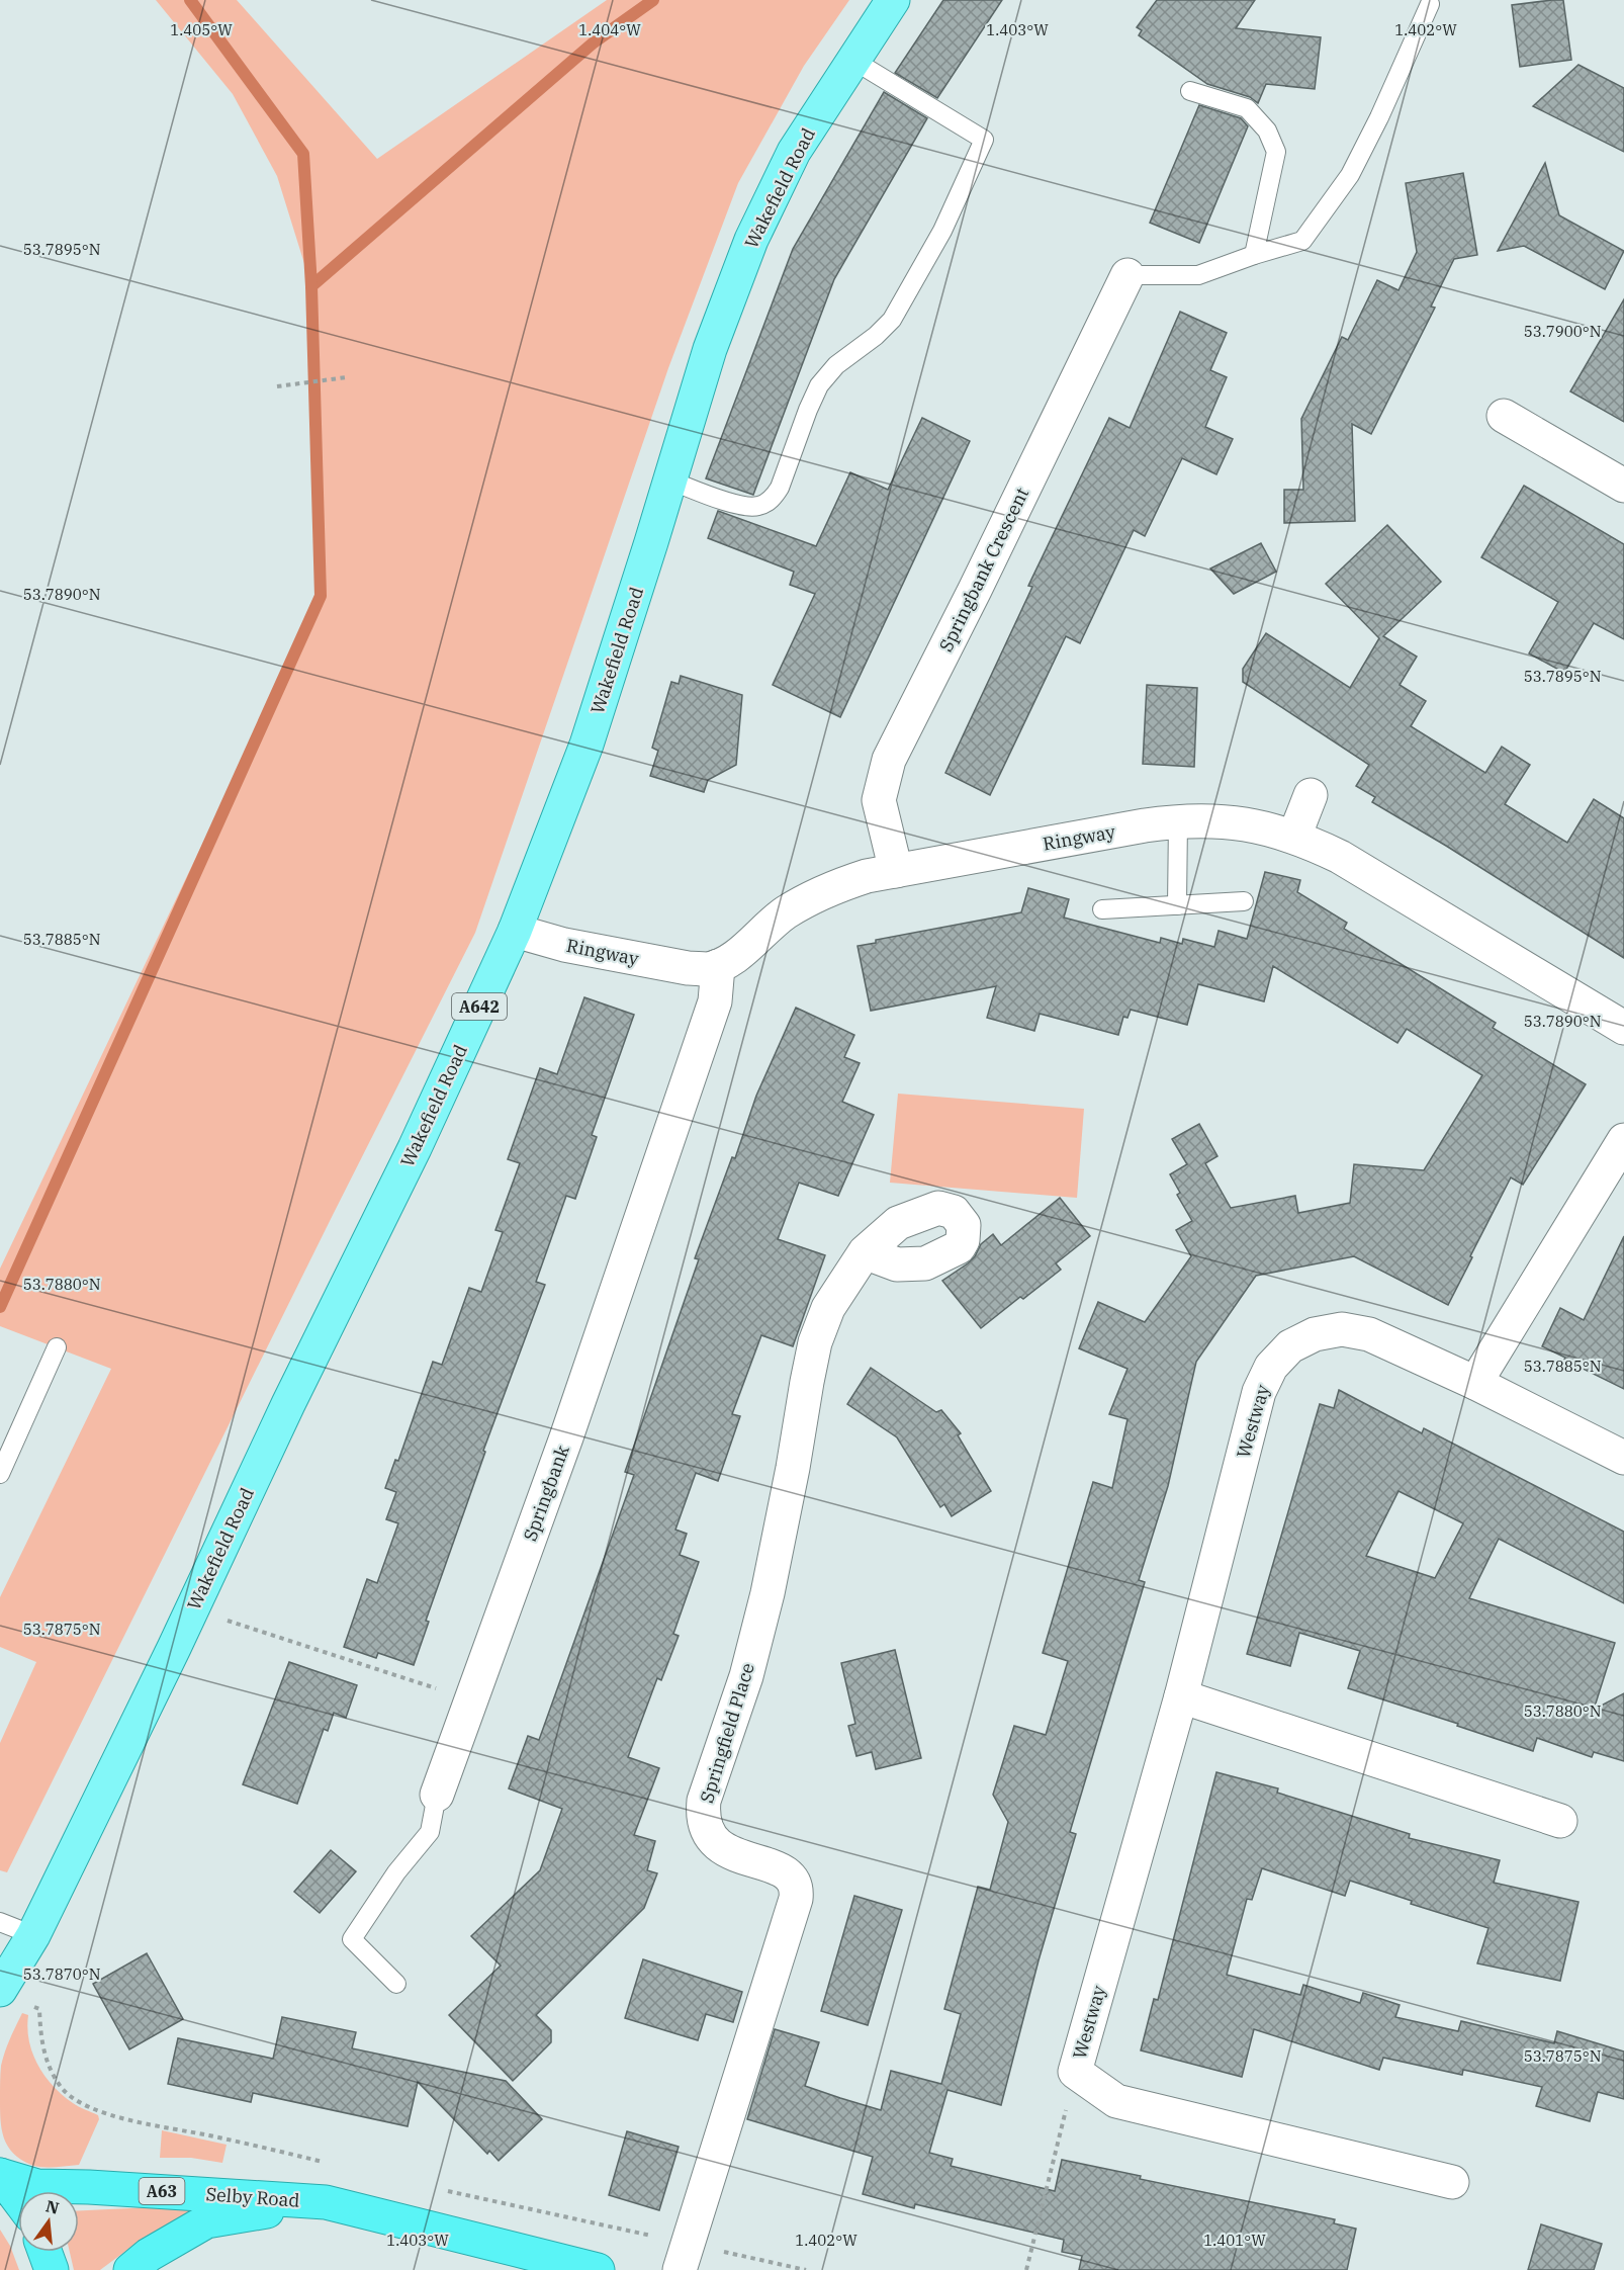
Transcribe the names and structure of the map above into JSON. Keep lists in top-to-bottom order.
{
  "streets": {
    "highway": ["A63", "Selby Road"],
    "main road": ["Wakefield Road", "A642"],
    "street": [
      "Springbank Crescent",
      "Ringway",
      "Westway",
      "Springbank",
      "Springfield Place"
    ]
  },
  "crossings": [
    ["Wakefield Road", "Ringway"],
    ["Springbank Crescent", "Ringway"],
    ["Ringway", "Springbank"]
  ],
  "north": "top",
  "coordinates": [
    "1.405°W",
    "1.404°W",
    "1.403°W",
    "1.402°W",
    "53.7895°N",
    "53.7900°N",
    "53.7890°N",
    "53.7885°N",
    "53.7880°N",
    "53.7875°N",
    "53.7870°N",
    "1.401°W"
  ]
}
